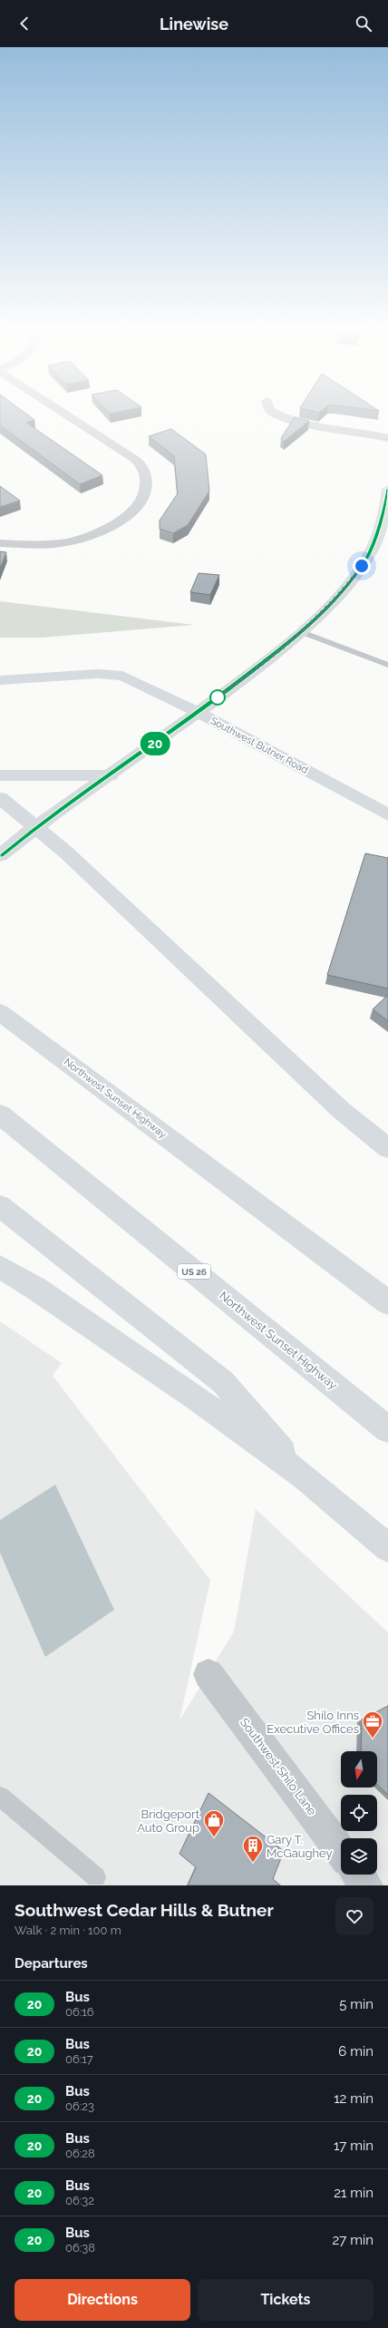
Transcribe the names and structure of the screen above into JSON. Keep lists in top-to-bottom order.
{
  "streets": {
    "main road": ["Southwest Butner Road", "Northwest Sunset Highway", "US 26"],
    "street": ["Southwest Shilo Lane"]
  },
  "places": {
    "office": ["Shilo Inns Executive Offices"],
    "shop": ["Bridgeport Auto Group"],
    "building": ["Gary T. McGaughey"]
  },
  "lines": ["bus line 20"],
  "north": "bottom",
  "page": {
    "header": "Linewise",
    "on_map": "20",
    "heading": [
      ["Southwest Cedar Hills & Butner", "Walk · 2 min · 100 m"],
      "Departures"
    ],
    "list": [
      {
        "mark": "20",
        "name": "Bus",
        "note": "06:16",
        "value": "5 min"
      },
      {
        "mark": "20",
        "name": "Bus",
        "note": "06:17",
        "value": "6 min"
      },
      {
        "mark": "20",
        "name": "Bus",
        "note": "06:23",
        "value": "12 min"
      },
      {
        "mark": "20",
        "name": "Bus",
        "note": "06:28",
        "value": "17 min"
      },
      {
        "mark": "20",
        "name": "Bus",
        "note": "06:32",
        "value": "21 min"
      },
      {
        "mark": "20",
        "name": "Bus",
        "note": "06:38",
        "value": "27 min"
      }
    ],
    "buttons": ["Directions", "Tickets"]
  }
}
